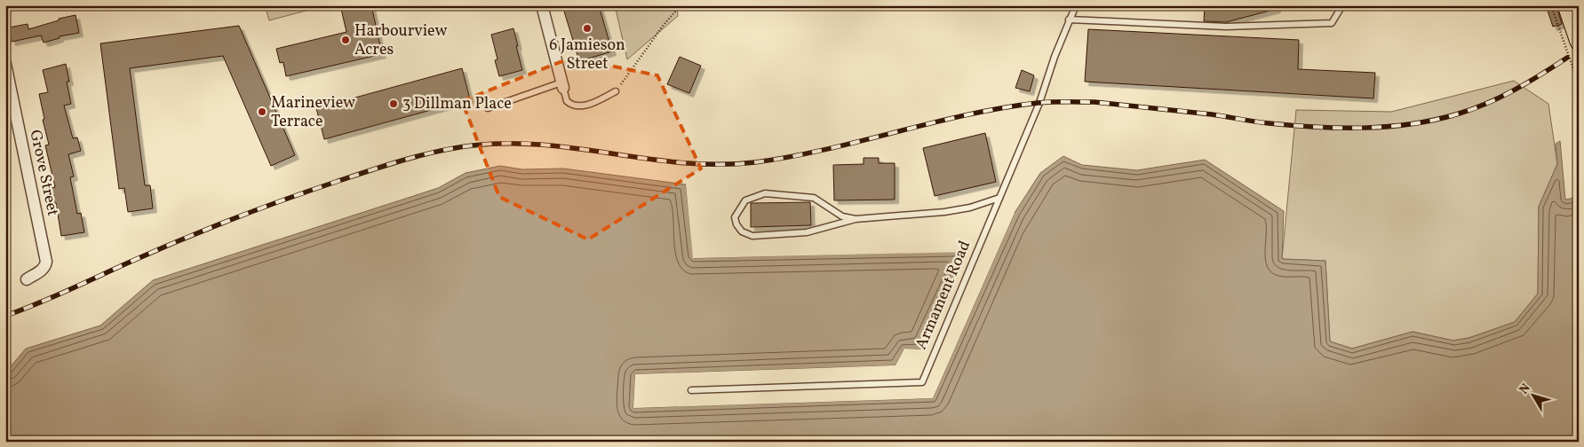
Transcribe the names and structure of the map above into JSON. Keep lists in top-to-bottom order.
{
  "streets": {
    "street": ["Grove Street"],
    "lane": ["Armament Road"]
  },
  "places": [
    "6 Jamieson Street",
    "Harbourview Acres",
    "3 Dillman Place",
    "Marineview Terrace"
  ],
  "north": "top left"
}
